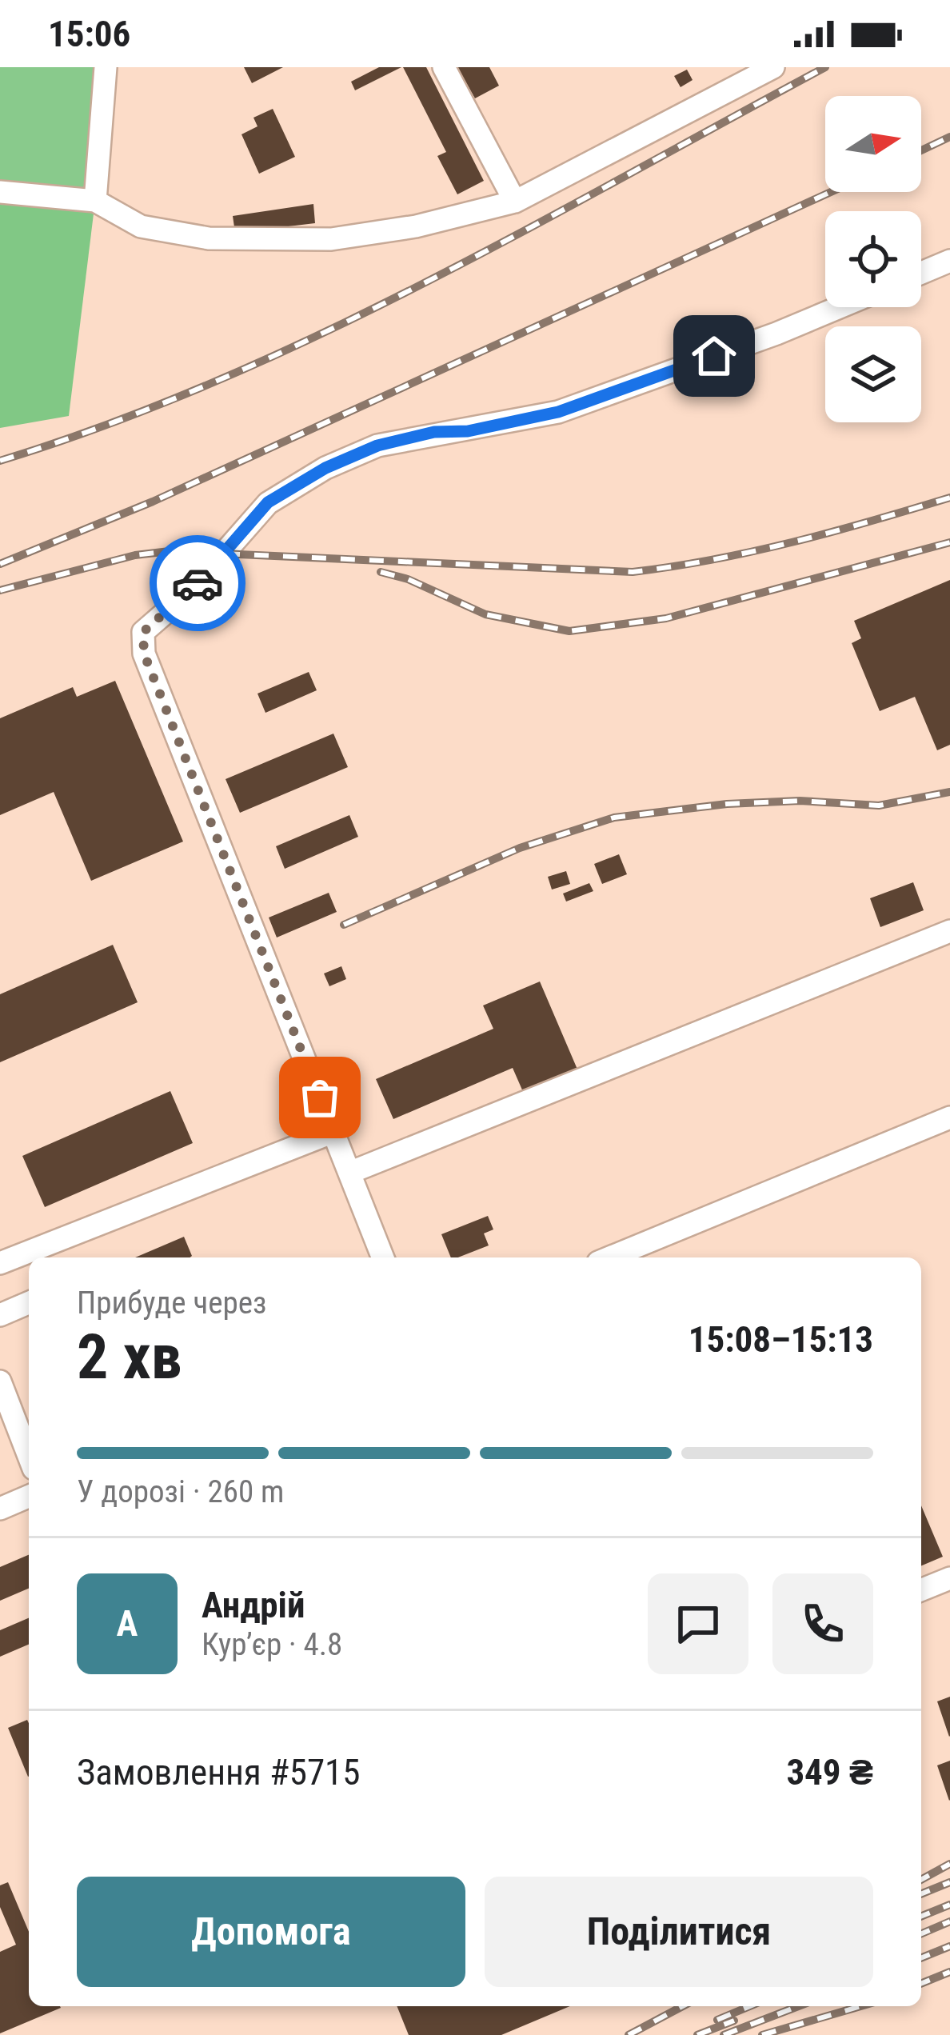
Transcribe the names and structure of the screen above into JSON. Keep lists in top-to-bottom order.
{
  "north": "right",
  "page": {
    "status": "15:06",
    "heading": ["2 хв", "Прибуде через", "15:08–15:13"],
    "panel": [
      "Андрій",
      "Кур’єр · 4.8",
      "Замовлення #5715",
      "349 ₴"
    ],
    "bar": "У дорозі · 260 m",
    "round": "А",
    "buttons": ["Допомога", "Поділитися"]
  }
}
